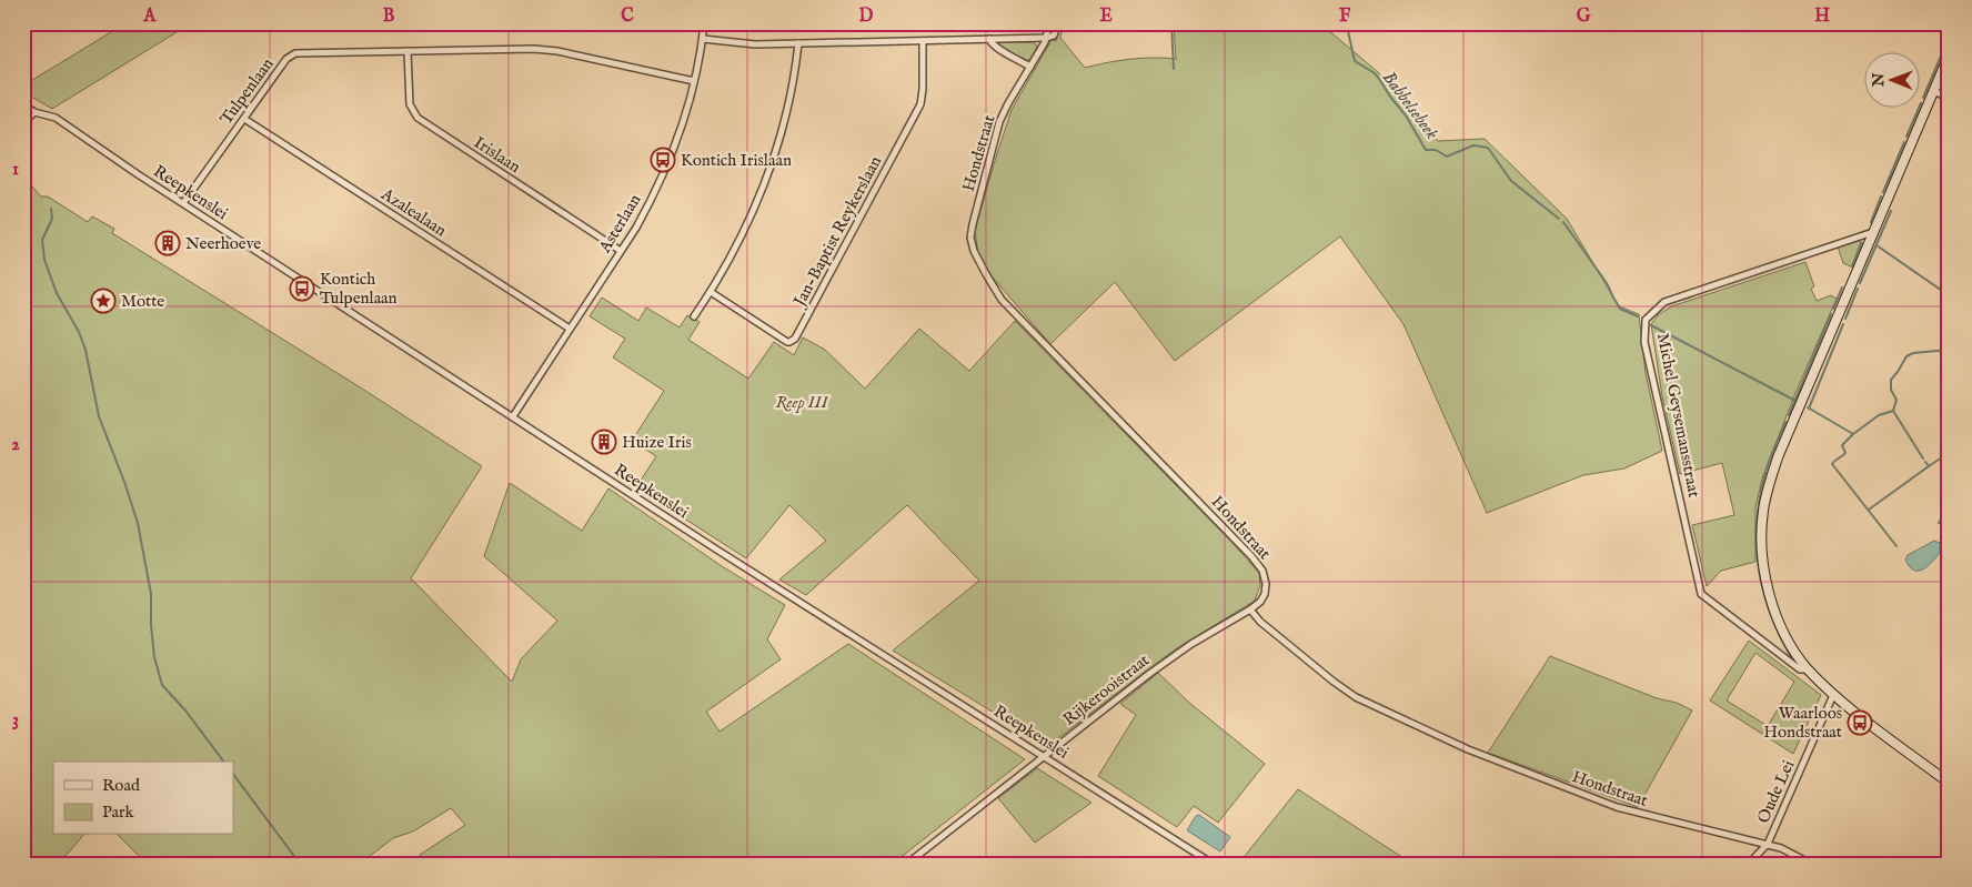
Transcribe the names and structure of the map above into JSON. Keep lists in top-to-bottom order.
{
  "streets": {
    "street": [
      "Tulpenlaan",
      "Hondstraat",
      "Irislaan",
      "Reepkenslei",
      "Azalealaan",
      "Asterlaan",
      "Jan-Baptist Reykerslaan",
      "Michel Geysemansstraat",
      "Rijkerooistraat",
      "Oude Lei"
    ]
  },
  "crossings": [
    ["Tulpenlaan", "Irislaan"],
    ["Tulpenlaan", "Reepkenslei"],
    ["Tulpenlaan", "Azalealaan"],
    ["Tulpenlaan", "Asterlaan"],
    ["Hondstraat", "Rijkerooistraat"],
    ["Hondstraat", "Oude Lei"],
    ["Irislaan", "Asterlaan"],
    ["Reepkenslei", "Asterlaan"],
    ["Reepkenslei", "Rijkerooistraat"],
    ["Azalealaan", "Asterlaan"],
    ["Michel Geysemansstraat", "Oude Lei"]
  ],
  "water": ["Babbelsebeek"],
  "parks": ["Reep III"],
  "places": {
    "bus stop": ["Kontich Irislaan", "Kontich Tulpenlaan", "Waarloos Hondstraat"],
    "building": ["Neerhoeve", "Huize Iris"],
    "place": ["Motte"]
  },
  "legend": ["Road", "Park"],
  "north": "left",
  "grid": {
    "columns": [
      "A",
      "B",
      "C",
      "D",
      "E",
      "F",
      "G",
      "H"
    ],
    "rows": ["1", "2", "3"]
  }
}
